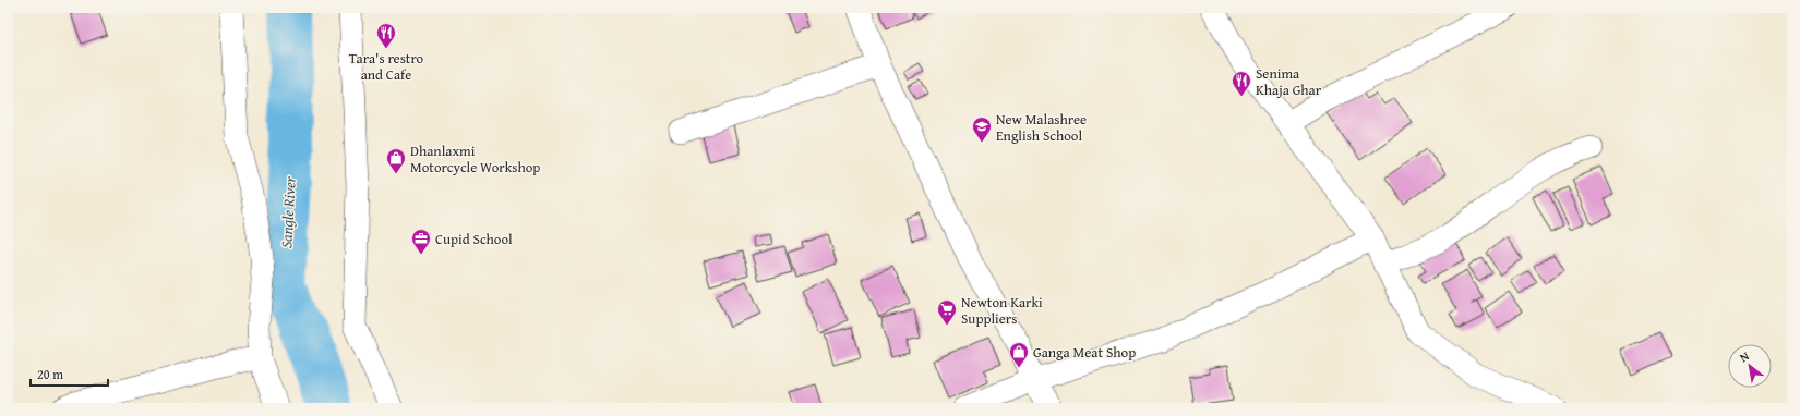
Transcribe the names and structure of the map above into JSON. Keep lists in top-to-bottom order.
{
  "water": ["Sangle River"],
  "places": {
    "restaurant": ["Tara's restro and Cafe", "Senima Khaja Ghar"],
    "school or university": ["New Malashree English School"],
    "shop": ["Dhanlaxmi Motorcycle Workshop", "Ganga Meat Shop"],
    "office": ["Cupid School"],
    "supermarket": ["Newton Karki Suppliers"]
  },
  "scale_bar": "20 m",
  "north": "top left"
}
